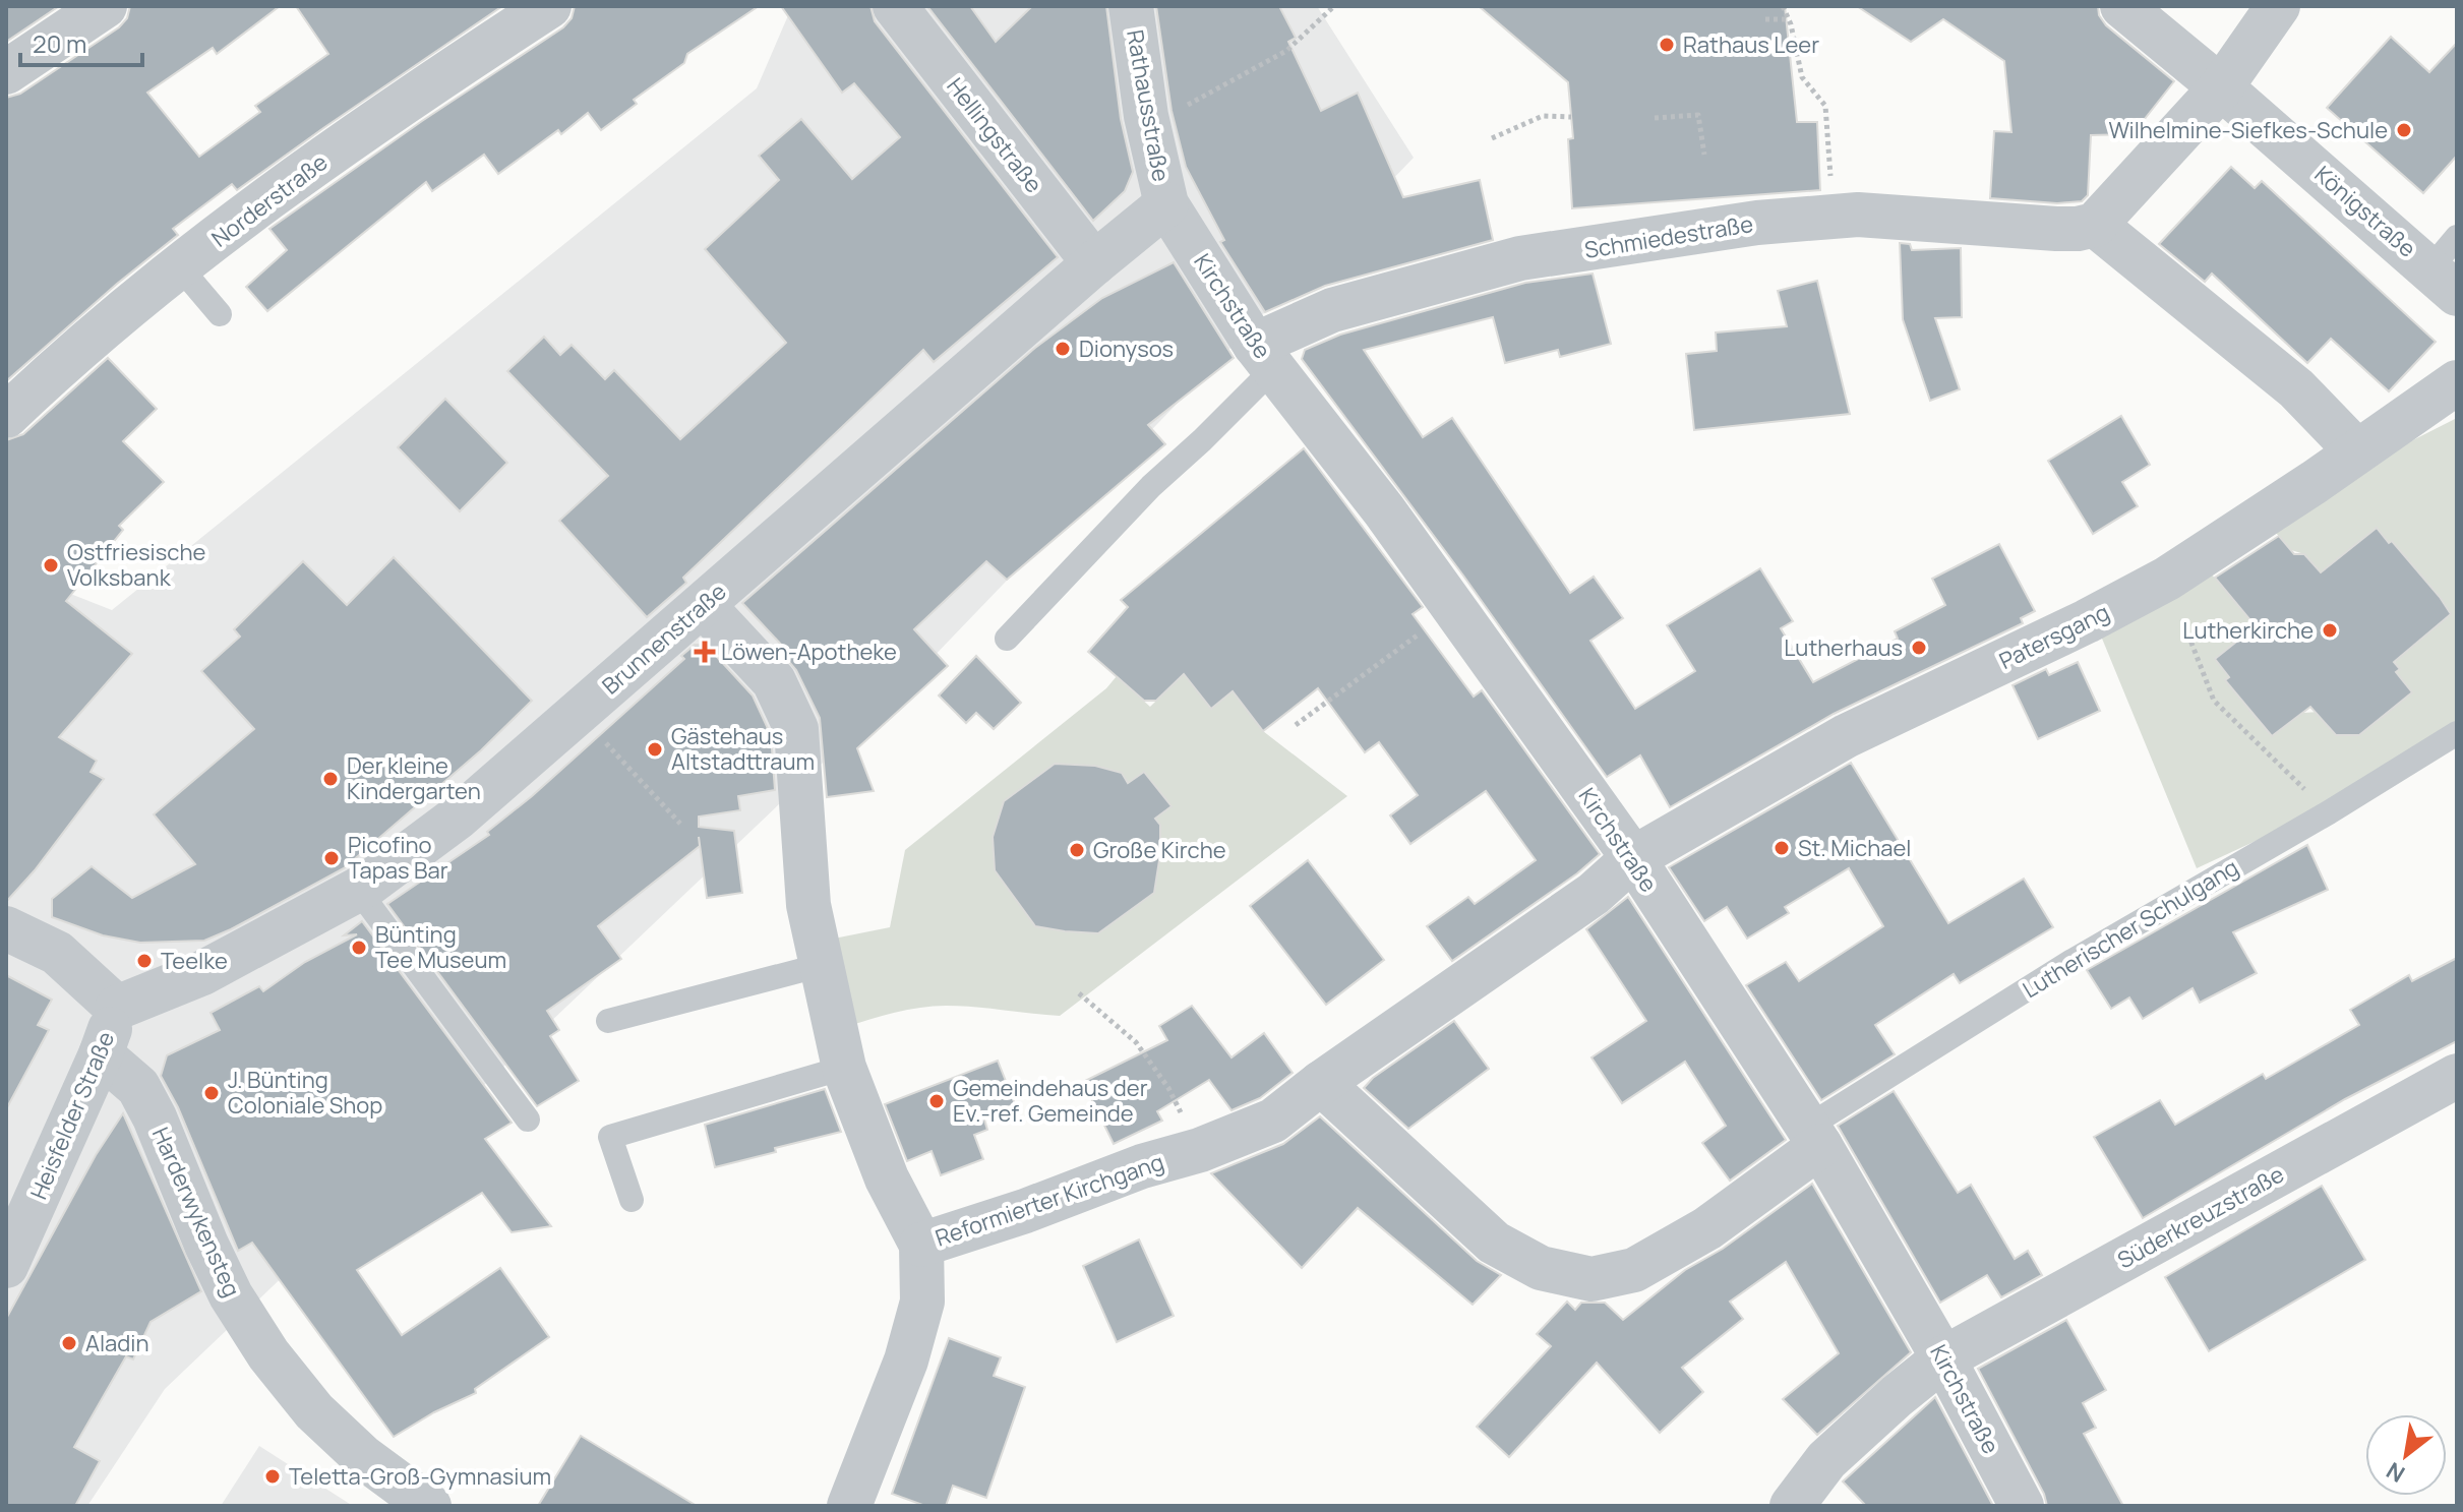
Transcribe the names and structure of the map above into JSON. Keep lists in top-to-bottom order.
{
  "streets": {
    "street": [
      "Rathausstraße",
      "Hellingstraße",
      "Norderstraße",
      "Königstraße",
      "Schmiedestraße",
      "Kirchstraße",
      "Patersgang",
      "Brunnenstraße",
      "Heisfelder Straße",
      "Reformierter Kirchgang",
      "Harderwykensteg",
      "Süderkreuzstraße"
    ],
    "lane": ["Lutherischer Schulgang"]
  },
  "crossings": [
    ["Rathausstraße", "Kirchstraße"],
    ["Rathausstraße", "Brunnenstraße"],
    ["Hellingstraße", "Brunnenstraße"],
    ["Schmiedestraße", "Kirchstraße"],
    ["Kirchstraße", "Patersgang"],
    ["Kirchstraße", "Brunnenstraße"],
    ["Kirchstraße", "Lutherischer Schulgang"],
    ["Kirchstraße", "Reformierter Kirchgang"],
    ["Kirchstraße", "Süderkreuzstraße"],
    ["Patersgang", "Reformierter Kirchgang"],
    ["Brunnenstraße", "Heisfelder Straße"],
    ["Brunnenstraße", "Reformierter Kirchgang"],
    ["Heisfelder Straße", "Harderwykensteg"]
  ],
  "places": {
    "other": [
      "Rathaus Leer",
      "Wilhelmine-Siefkes-Schule",
      "Dionysos",
      "Ostfriesische Volksbank",
      "Lutherkirche",
      "Lutherhaus",
      "Gästehaus Altstadttraum",
      "Der kleine Kindergarten",
      "St. Michael",
      "Große Kirche",
      "Picofino Tapas Bar",
      "Bünting Tee Museum",
      "Teelke",
      "J. Bünting Coloniale Shop",
      "Gemeindehaus der Ev.-ref. Gemeinde",
      "Aladin",
      "Teletta-Groß-Gymnasium"
    ],
    "health": ["Löwen-Apotheke"]
  },
  "scale_bar": "20 m",
  "north": "bottom left"
}
